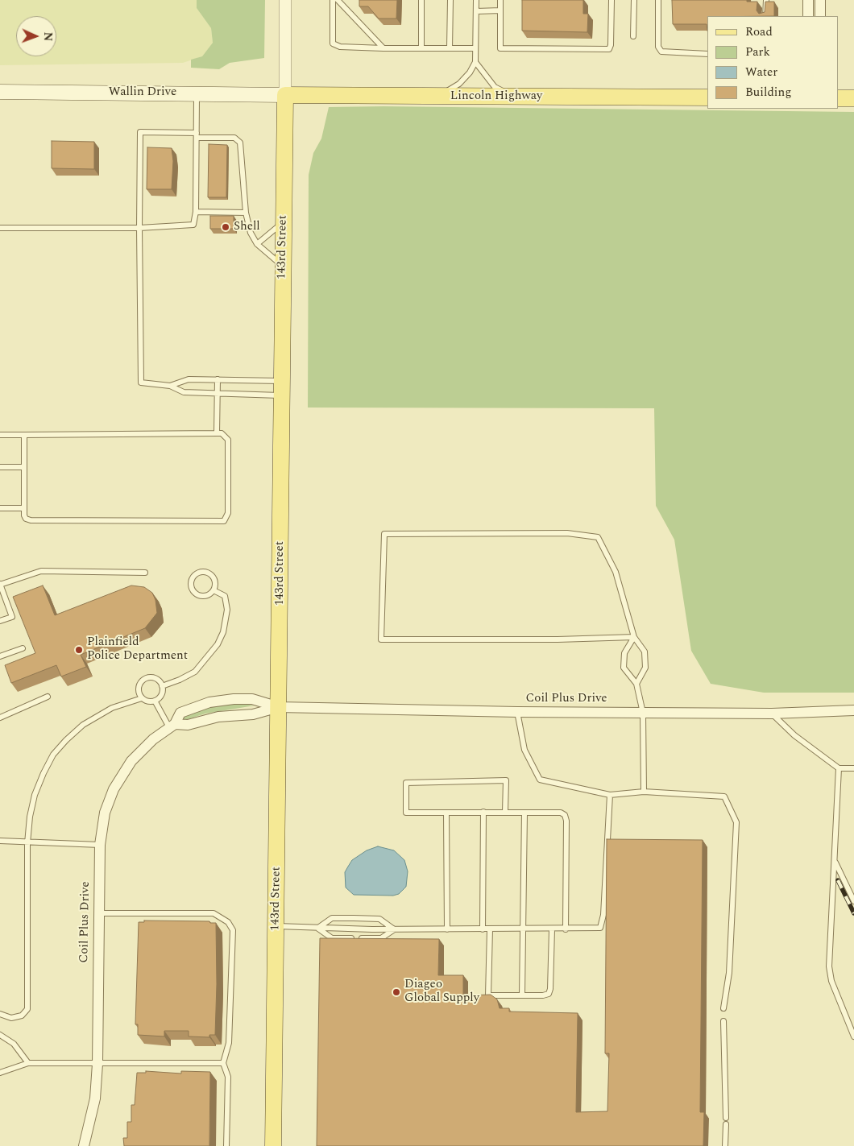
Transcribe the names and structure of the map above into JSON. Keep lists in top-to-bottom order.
{
  "streets": {
    "main road": ["Wallin Drive", "Lincoln Highway", "143rd Street"],
    "street": ["Coil Plus Drive"]
  },
  "crossings": [
    ["Wallin Drive", "Lincoln Highway"],
    ["Wallin Drive", "143rd Street"],
    ["Lincoln Highway", "143rd Street"],
    ["143rd Street", "Coil Plus Drive"]
  ],
  "places": ["Shell", "Plainfield Police Department", "Diageo Global Supply"],
  "legend": [
    "Road",
    "Park",
    "Water",
    "Building"
  ],
  "north": "right"
}
